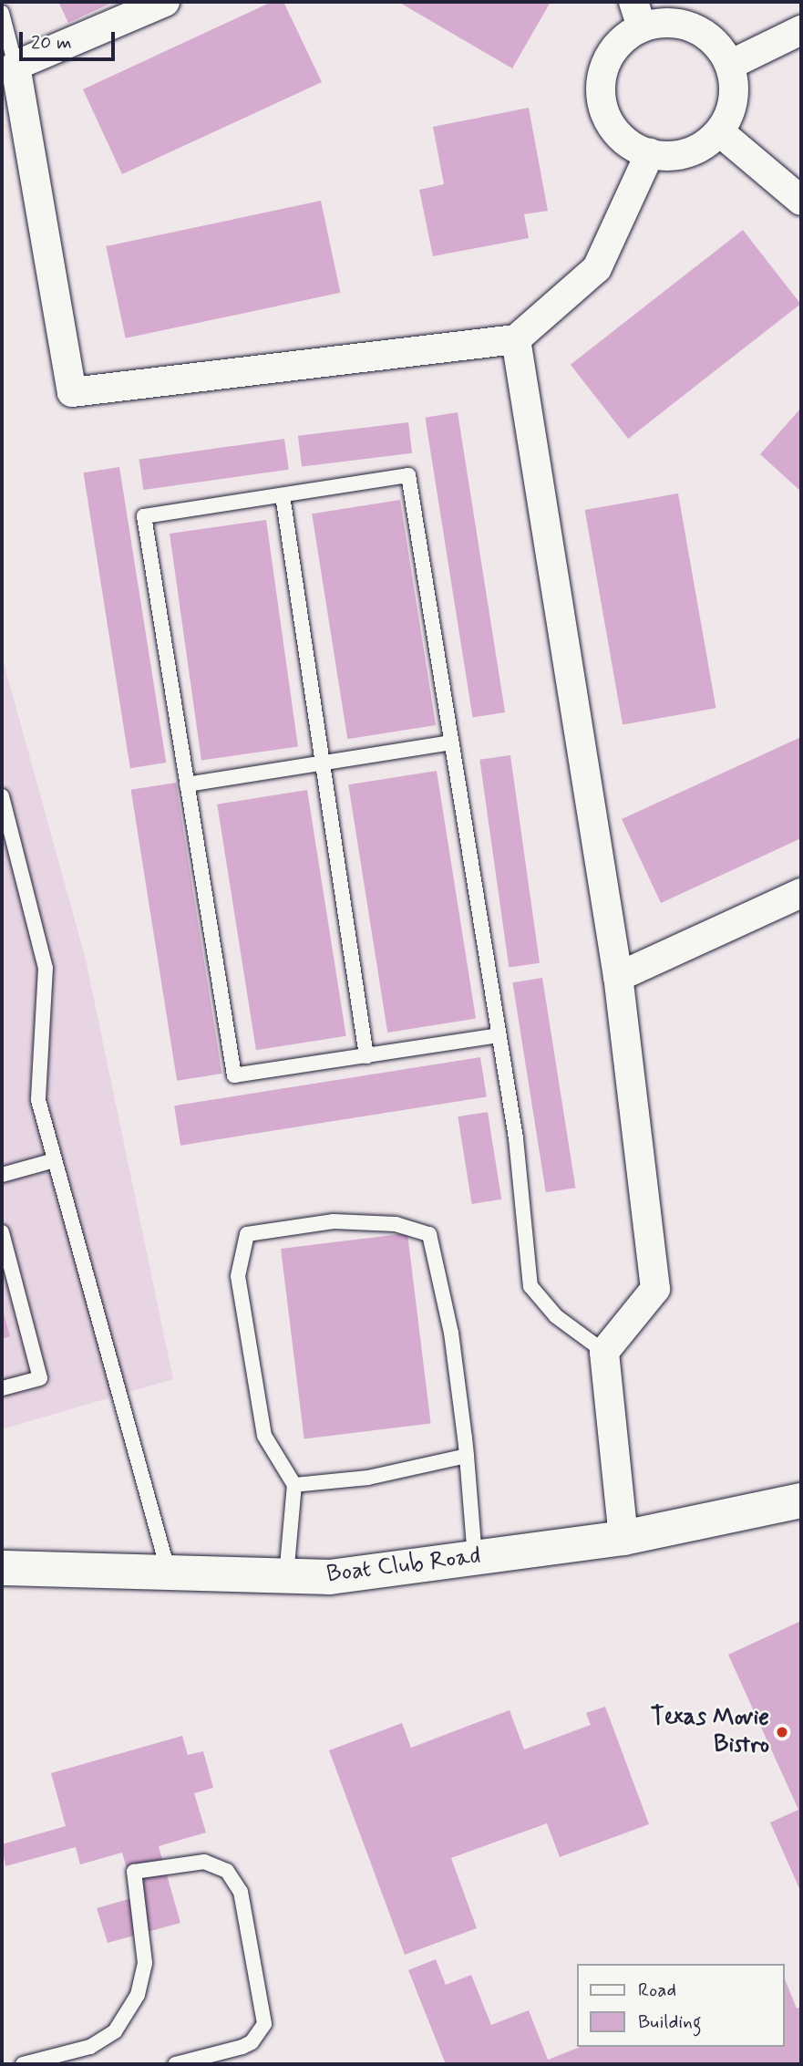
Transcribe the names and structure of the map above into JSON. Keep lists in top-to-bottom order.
{
  "streets": {
    "main road": ["Boat Club Road"]
  },
  "places": ["Texas Movie Bistro"],
  "legend": ["Road", "Building"],
  "scale_bar": "20 m"
}
